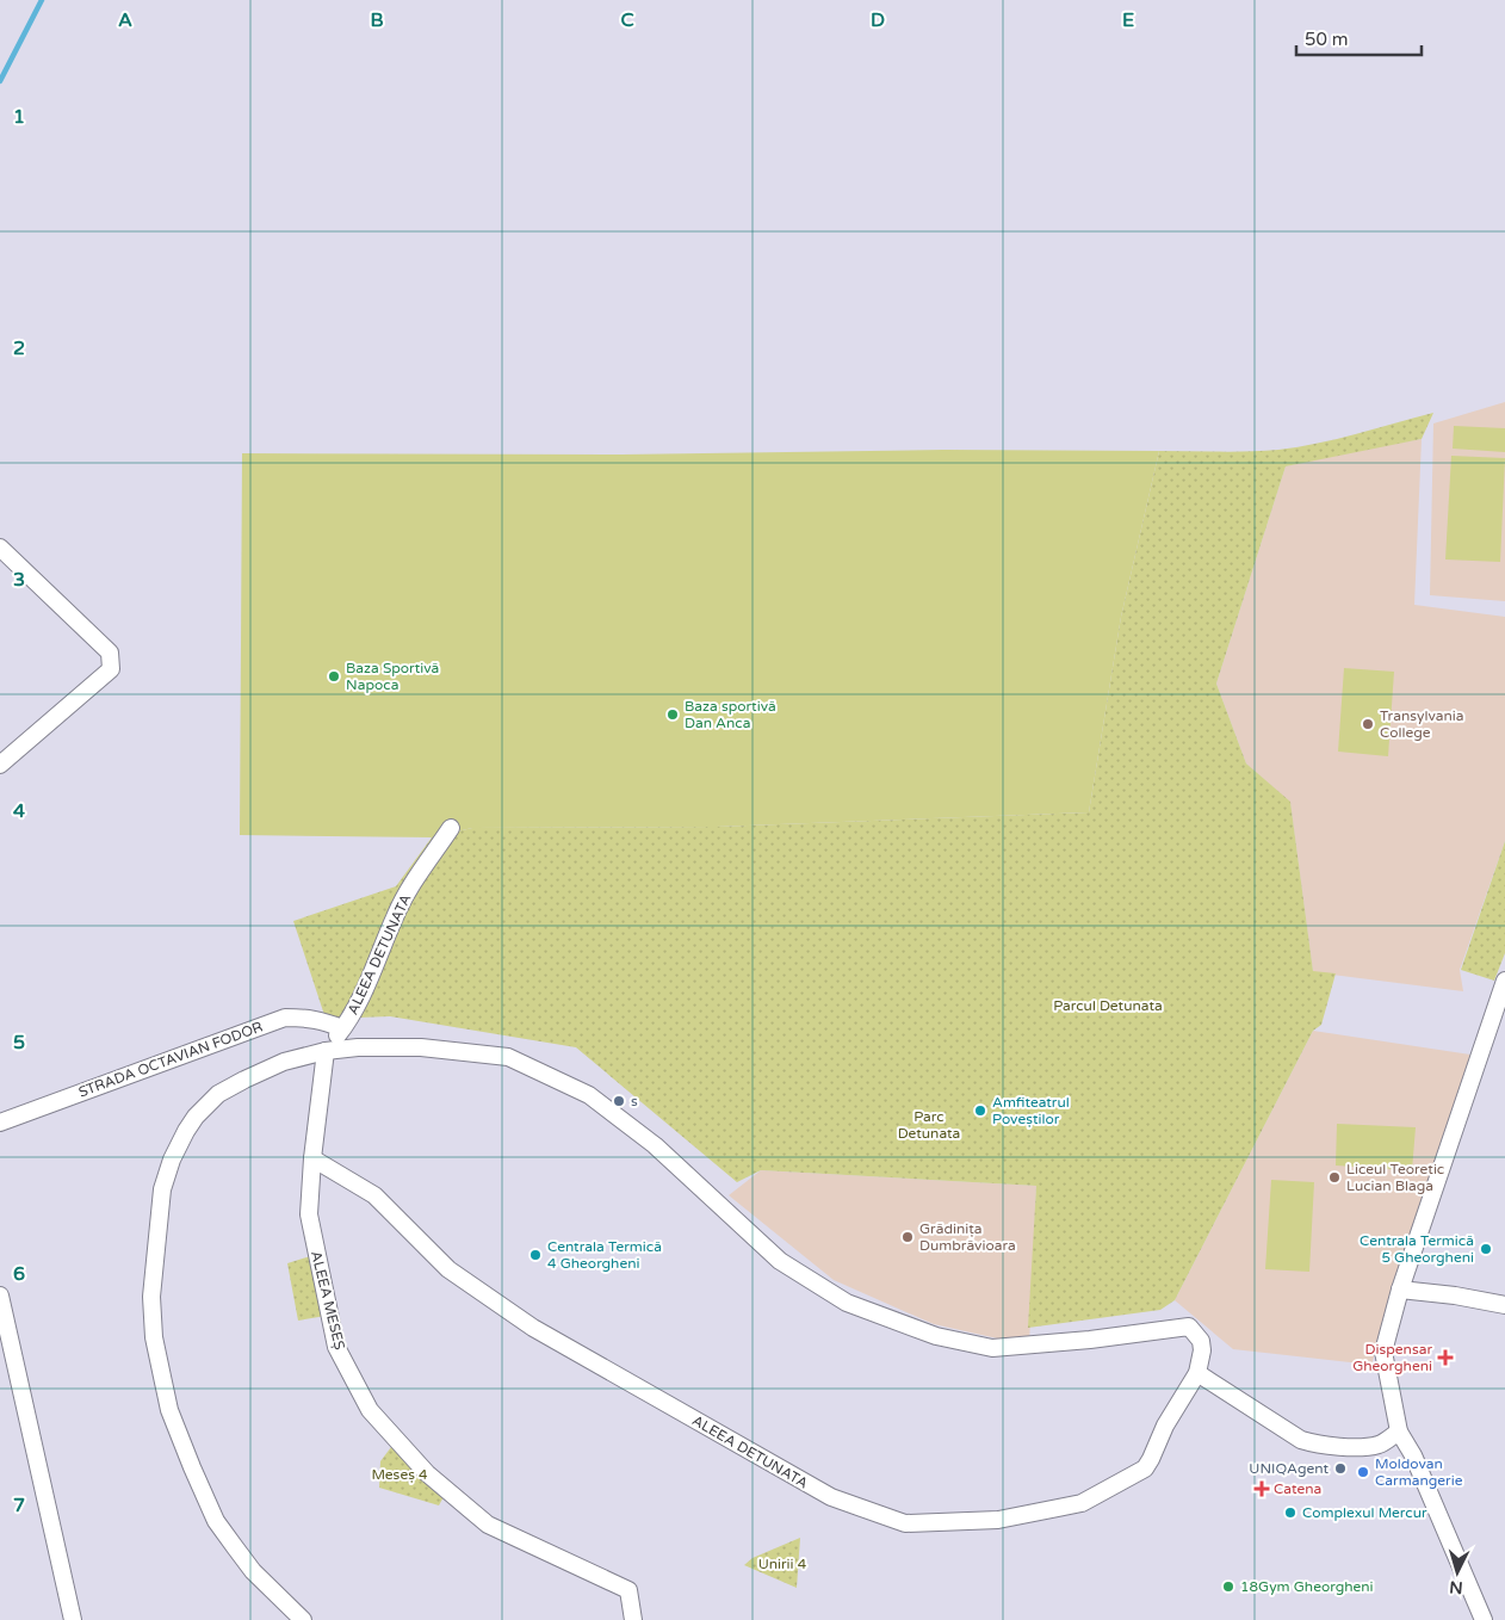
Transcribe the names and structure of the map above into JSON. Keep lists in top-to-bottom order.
{
  "streets": {
    "street": ["ALEEA DETUNATA", "STRADA OCTAVIAN FODOR", "ALEEA MESEȘ"]
  },
  "crossings": [
    ["ALEEA DETUNATA", "STRADA OCTAVIAN FODOR"],
    ["ALEEA DETUNATA", "ALEEA MESEȘ"]
  ],
  "parks": [
    "Parcul Detunata",
    "Parc Detunata",
    "Meseș 4",
    "Unirii 4"
  ],
  "places": {
    "other": [
      "Baza Sportivă Napoca",
      "Baza sportivă Dan Anca",
      "Transylvania College",
      "s",
      "Amfiteatrul Poveștilor",
      "Liceul Teoretic Lucian Blaga",
      "Grădinița Dumbrăvioara",
      "Centrala Termică 5 Gheorgheni",
      "Centrala Termică 4 Gheorgheni",
      "UNIQAgent",
      "Moldovan Carmangerie",
      "Complexul Mercur",
      "18Gym Gheorgheni"
    ],
    "health": ["Dispensar Gheorgheni", "Catena"]
  },
  "scale_bar": "50 m",
  "north": "bottom",
  "grid": {
    "columns": [
      "A",
      "B",
      "C",
      "D",
      "E"
    ],
    "rows": [
      "1",
      "2",
      "3",
      "4",
      "5",
      "6",
      "7"
    ]
  }
}
